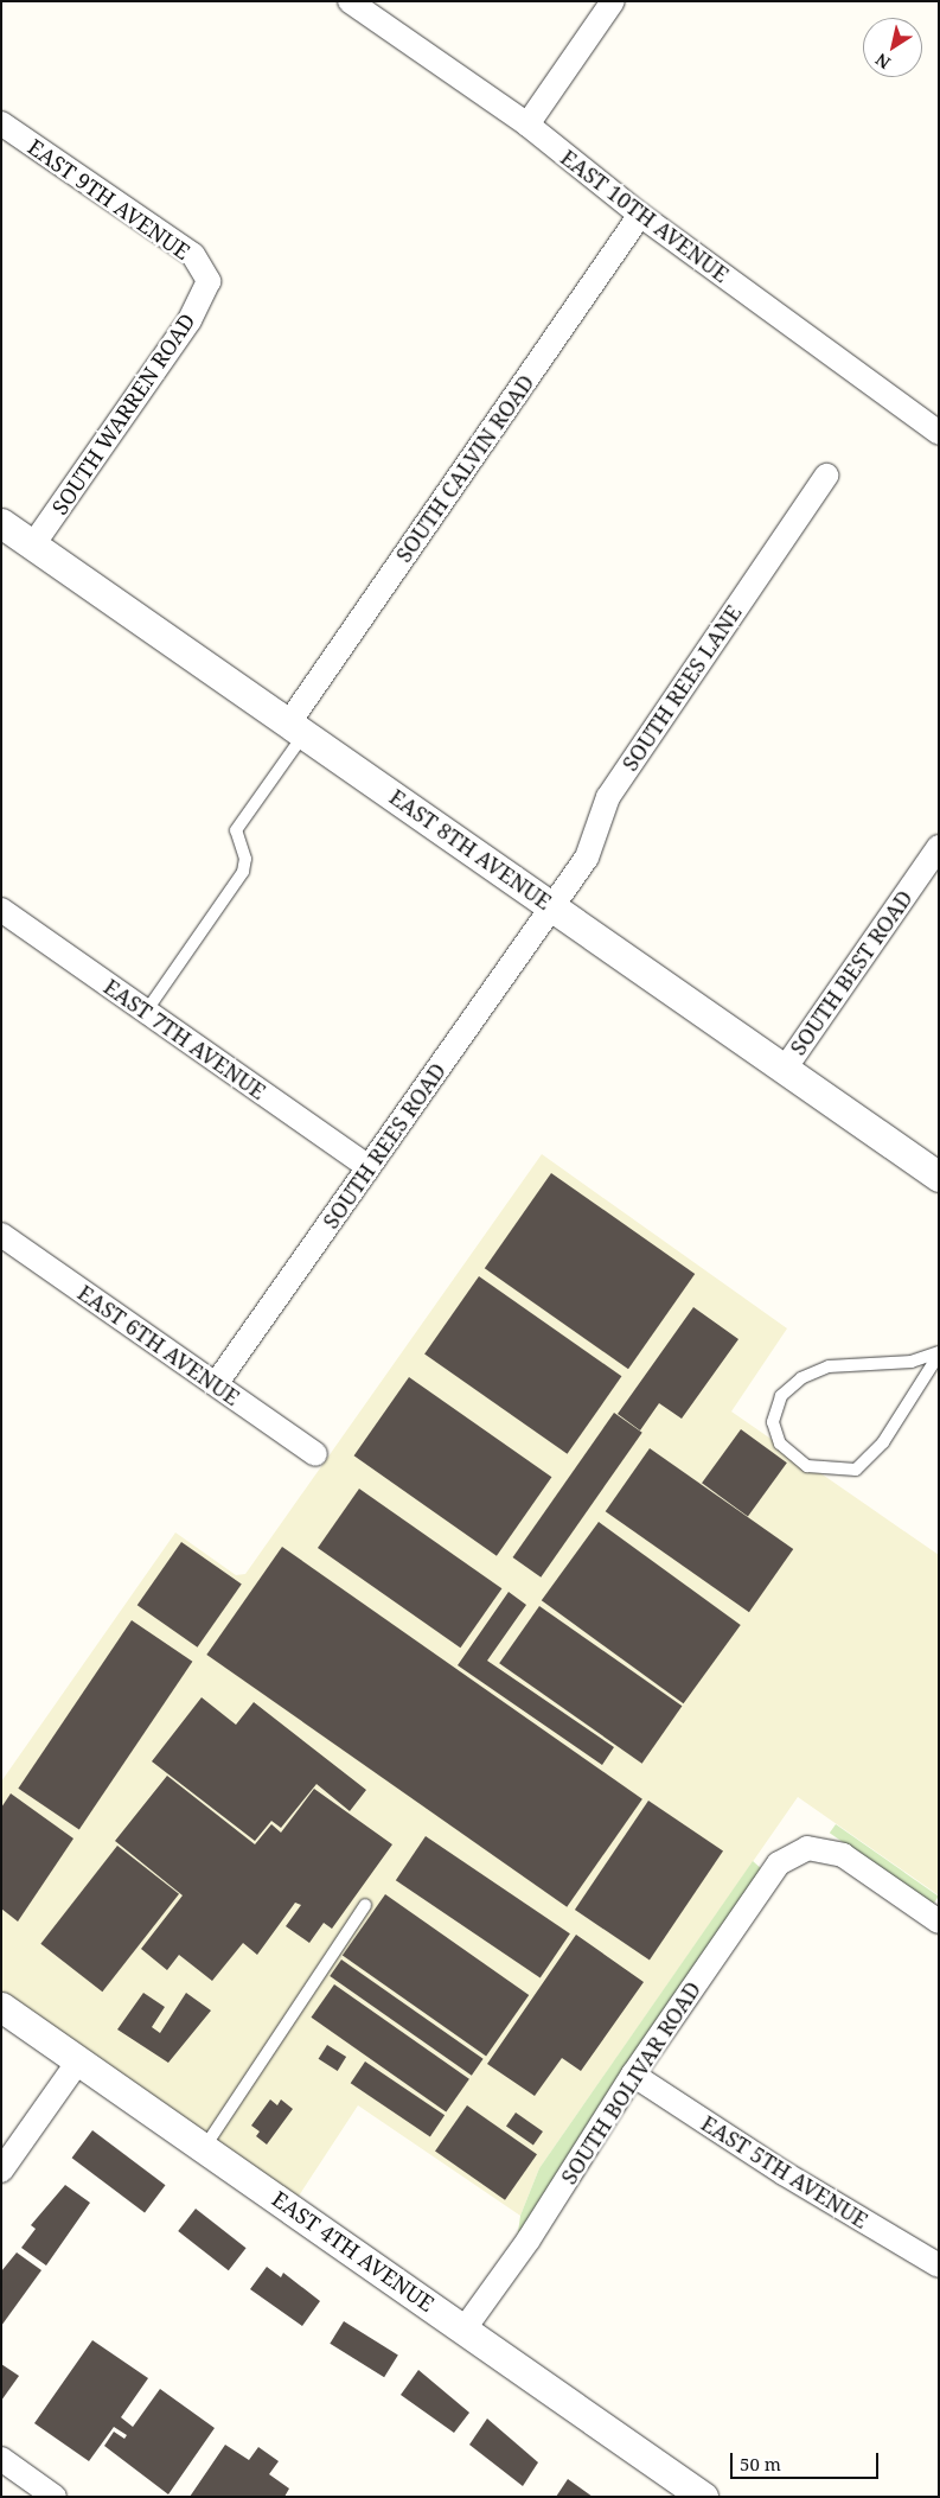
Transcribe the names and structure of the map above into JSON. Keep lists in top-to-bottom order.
{
  "streets": {
    "street": [
      "EAST 9TH AVENUE",
      "EAST 10TH AVENUE",
      "SOUTH WARREN ROAD",
      "SOUTH CALVIN ROAD",
      "SOUTH REES LANE",
      "EAST 8TH AVENUE",
      "SOUTH BEST ROAD",
      "EAST 7TH AVENUE",
      "SOUTH REES ROAD",
      "EAST 6TH AVENUE",
      "SOUTH BOLIVAR ROAD",
      "EAST 5TH AVENUE",
      "EAST 4TH AVENUE"
    ]
  },
  "crossings": [
    ["EAST 9TH AVENUE", "SOUTH WARREN ROAD"],
    ["EAST 10TH AVENUE", "SOUTH CALVIN ROAD"],
    ["SOUTH WARREN ROAD", "EAST 8TH AVENUE"],
    ["SOUTH CALVIN ROAD", "EAST 8TH AVENUE"],
    ["SOUTH REES LANE", "EAST 8TH AVENUE"],
    ["SOUTH REES LANE", "SOUTH REES ROAD"],
    ["EAST 8TH AVENUE", "SOUTH BEST ROAD"],
    ["EAST 8TH AVENUE", "SOUTH REES ROAD"],
    ["EAST 7TH AVENUE", "SOUTH REES ROAD"],
    ["SOUTH REES ROAD", "EAST 6TH AVENUE"],
    ["SOUTH BOLIVAR ROAD", "EAST 5TH AVENUE"],
    ["SOUTH BOLIVAR ROAD", "EAST 4TH AVENUE"]
  ],
  "scale_bar": "50 m",
  "north": "bottom left"
}
